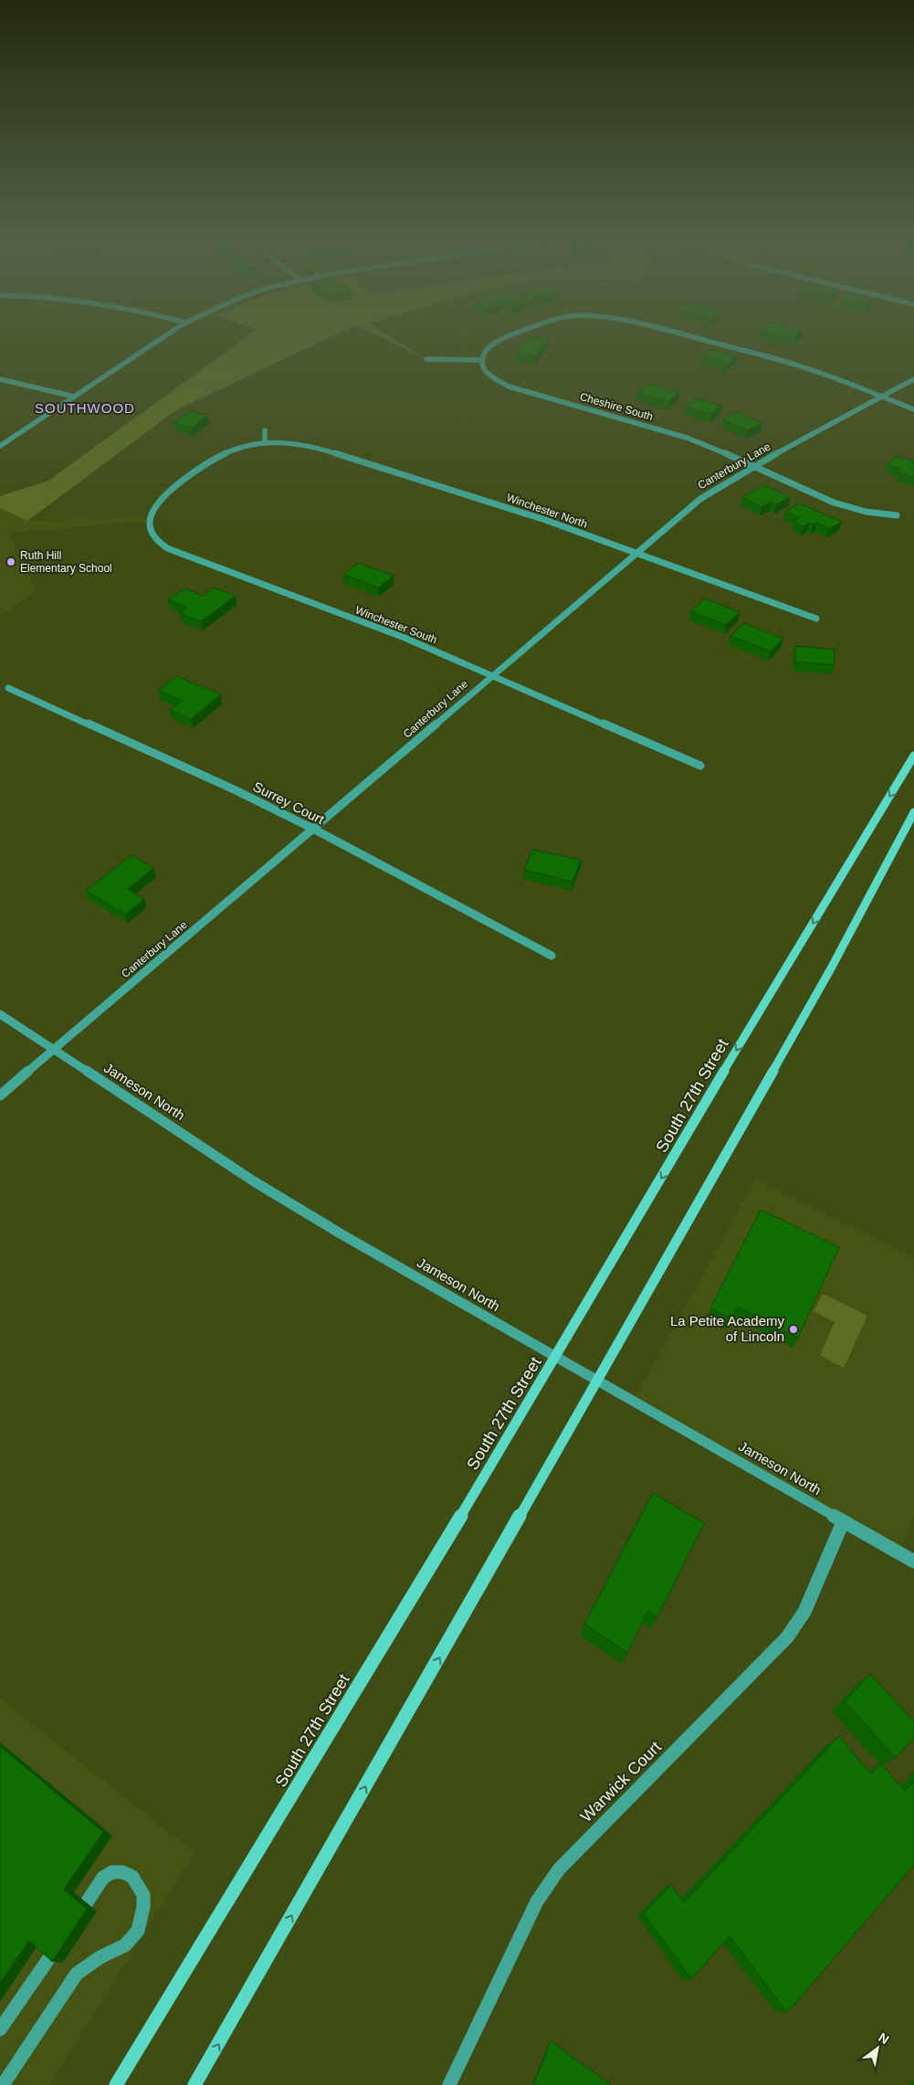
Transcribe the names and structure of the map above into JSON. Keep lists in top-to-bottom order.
{
  "streets": {
    "main road": ["South 27th Street"],
    "street": [
      "Cheshire South",
      "Canterbury Lane",
      "Winchester North",
      "Winchester South",
      "Surrey Court",
      "Jameson North",
      "Warwick Court"
    ]
  },
  "crossings": [
    ["Cheshire South", "Canterbury Lane"],
    ["Canterbury Lane", "Winchester North"],
    ["Canterbury Lane", "Winchester South"],
    ["Canterbury Lane", "Surrey Court"],
    ["Canterbury Lane", "Jameson North"],
    ["Winchester North", "Winchester South"],
    ["Jameson North", "South 27th Street"],
    ["Jameson North", "Warwick Court"]
  ],
  "districts": ["SOUTHWOOD"],
  "places": ["Ruth Hill Elementary School", "La Petite Academy of Lincoln"],
  "north": "top right"
}
